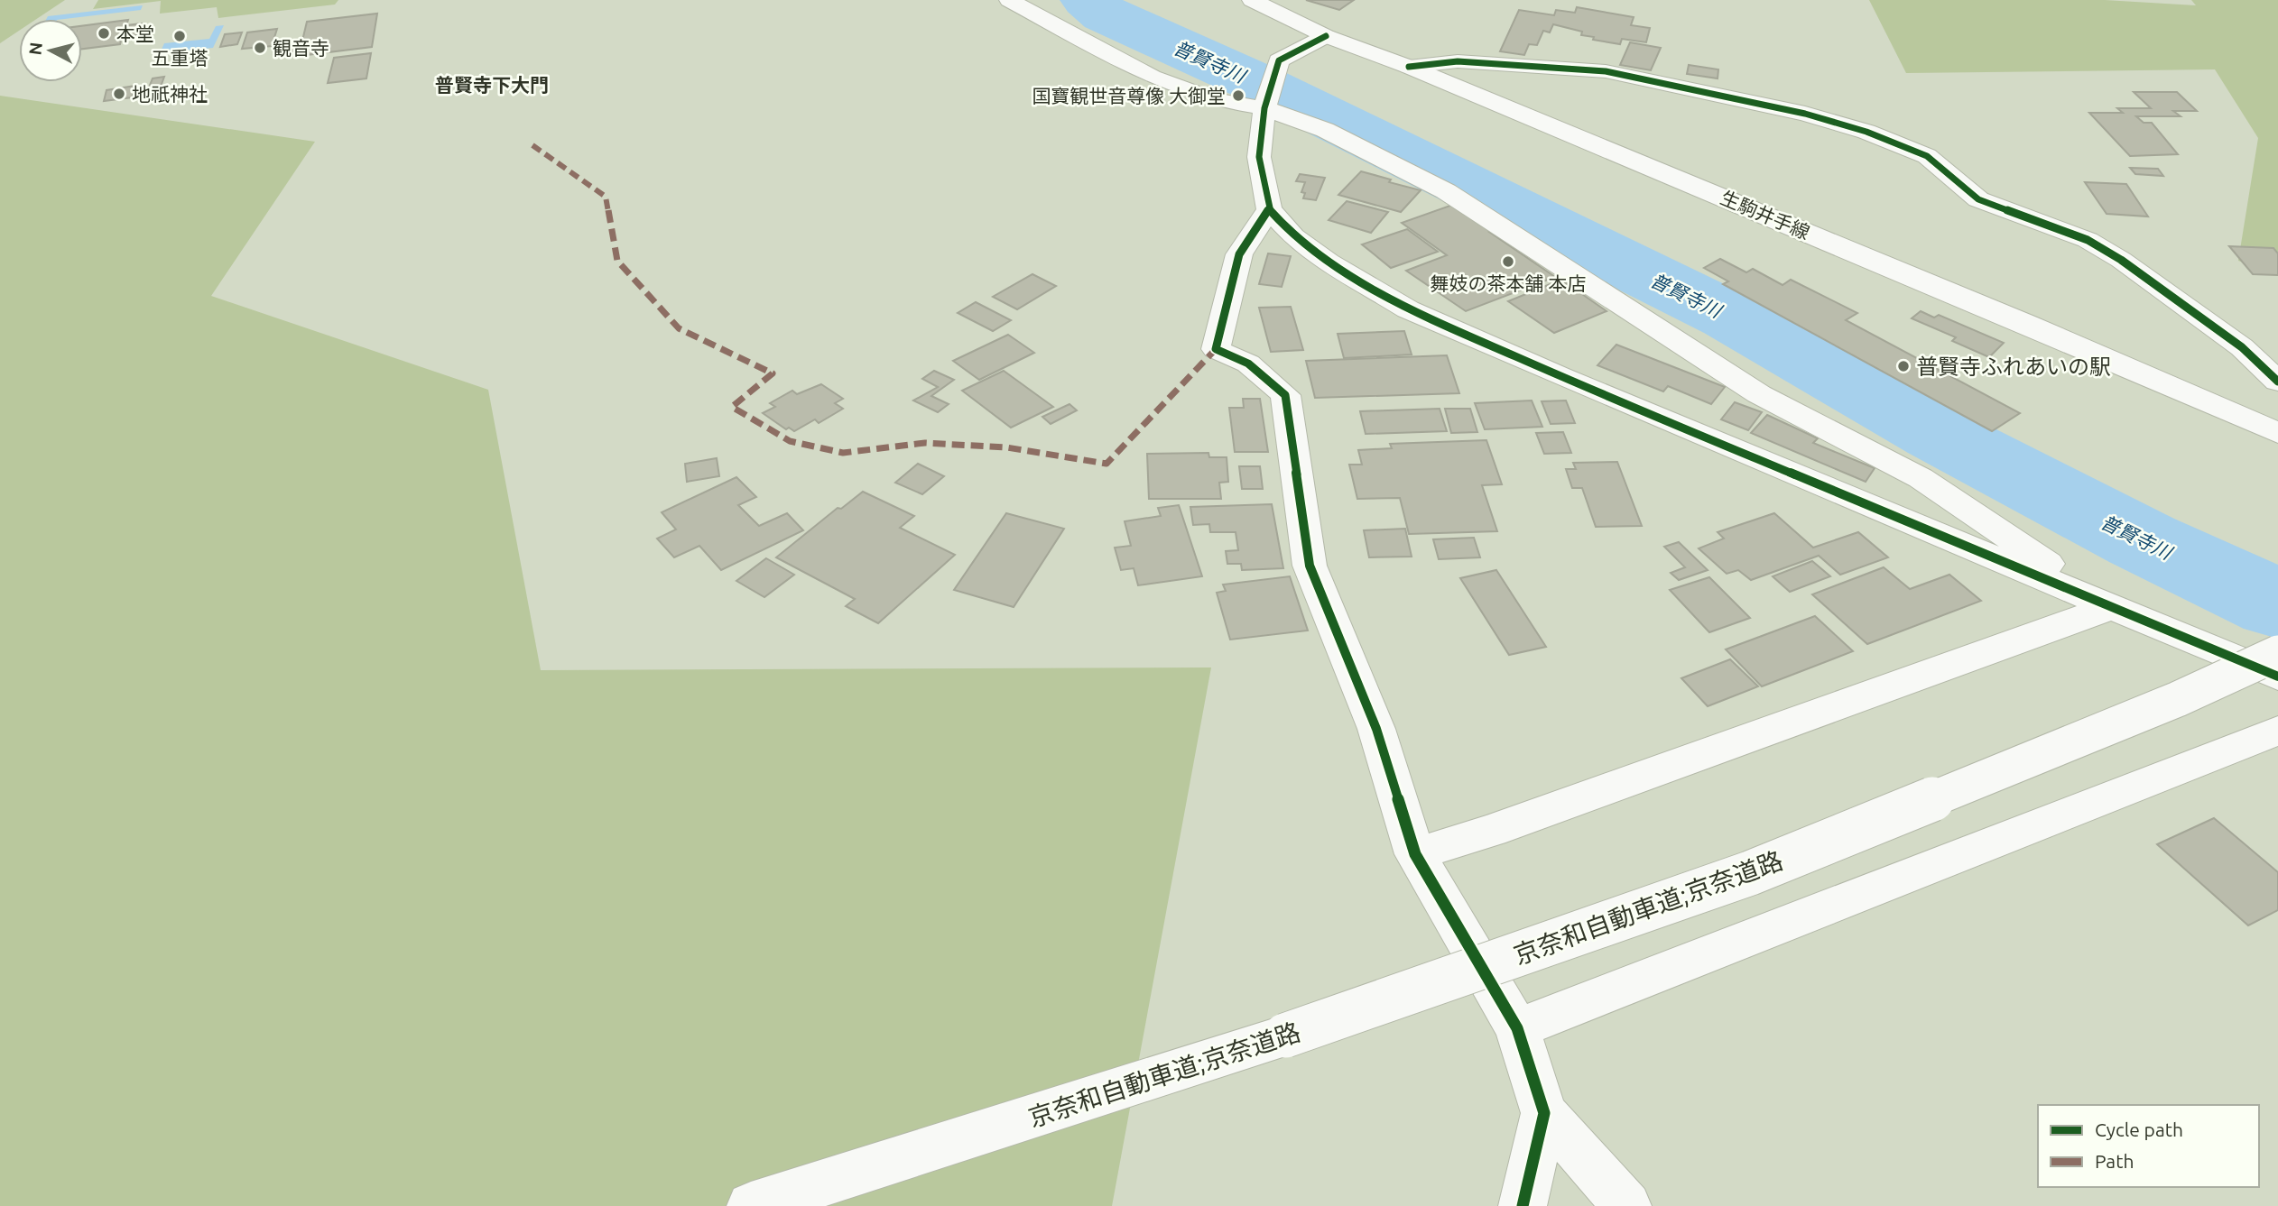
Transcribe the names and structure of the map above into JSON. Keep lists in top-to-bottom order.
{
  "streets": {
    "main road": ["生駒井手線", "京奈和自動車道;京奈道路"]
  },
  "districts": ["普賢寺下大門"],
  "water": ["普賢寺川"],
  "places": [
    "本堂",
    "五重塔",
    "観音寺",
    "地祇神社",
    "国寶観世音尊像 大御堂",
    "舞妓の茶本舗 本店",
    "普賢寺ふれあいの駅"
  ],
  "legend": ["Cycle path", "Path"],
  "north": "left"
}
